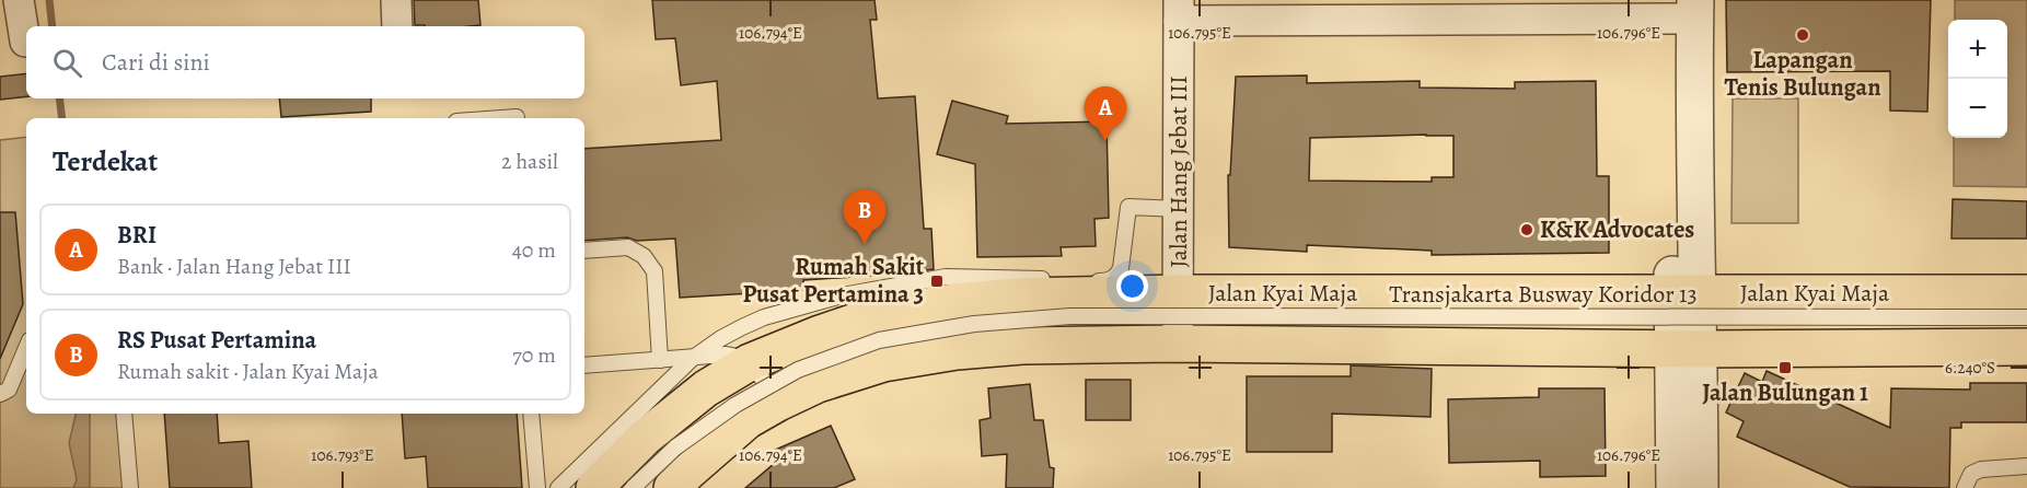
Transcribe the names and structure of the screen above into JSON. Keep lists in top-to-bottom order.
{
  "streets": {
    "main road": ["Jalan Kyai Maja"],
    "street": ["Jalan Hang Jebat III"],
    "lane": ["Transjakarta Busway Koridor 13"]
  },
  "crossings": [
    ["Jalan Hang Jebat III", "Jalan Kyai Maja"]
  ],
  "places": {
    "other": ["Lapangan Tenis Bulungan", "K&K Advocates"],
    "transit": ["Rumah Sakit Pusat Pertamina 3", "Jalan Bulungan 1"]
  },
  "page": {
    "map_buttons": ["+", "−"],
    "search": "Cari di sini",
    "pins": ["A", "B"],
    "heading": ["Terdekat", "2 hasil"],
    "list": [
      {
        "mark": "A",
        "name": "BRI",
        "note": "Bank · Jalan Hang Jebat III",
        "value": "40 m"
      },
      {
        "mark": "B",
        "name": "RS Pusat Pertamina",
        "note": "Rumah sakit · Jalan Kyai Maja",
        "value": "70 m"
      }
    ]
  },
  "coordinates": [
    "106.794°E",
    "106.795°E",
    "106.796°E",
    "6.240°S",
    "106.793°E"
  ]
}
